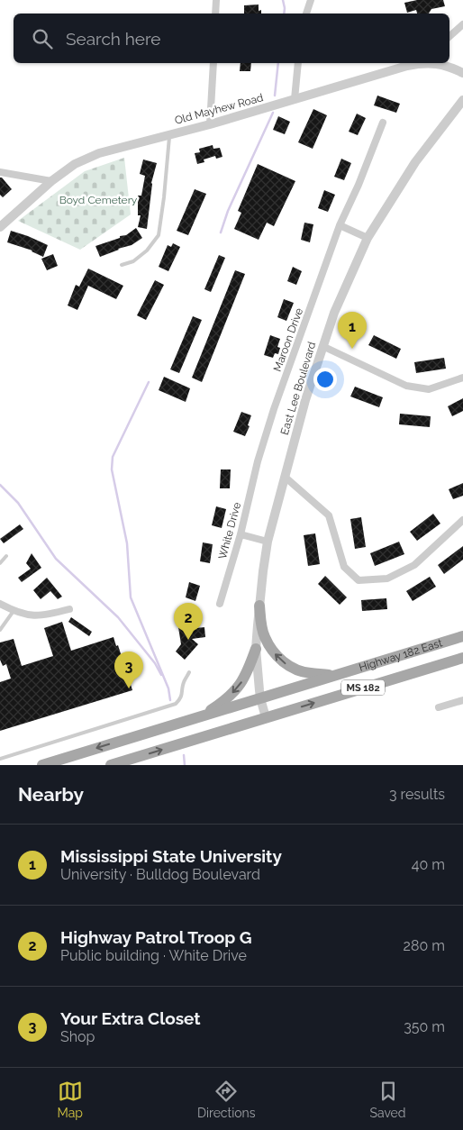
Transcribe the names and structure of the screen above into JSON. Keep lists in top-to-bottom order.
{
  "streets": {
    "main road": ["Highway 182 East", "MS 182"],
    "street": [
      "Old Mayhew Road",
      "Maroon Drive",
      "East Lee Boulevard",
      "White Drive"
    ]
  },
  "crossings": [
    ["Maroon Drive", "White Drive"],
    ["East Lee Boulevard", "Highway 182 East"],
    ["East Lee Boulevard", "MS 182"],
    ["Highway 182 East", "MS 182"]
  ],
  "parks": ["Boyd Cemetery"],
  "page": {
    "search": "Search here",
    "pins": ["1", "2", "3"],
    "heading": ["Nearby", "3 results"],
    "list": [
      {
        "mark": "1",
        "name": "Mississippi State University",
        "note": "University · Bulldog Boulevard",
        "value": "40 m"
      },
      {
        "mark": "2",
        "name": "Highway Patrol Troop G",
        "note": "Public building · White Drive",
        "value": "280 m"
      },
      {
        "mark": "3",
        "name": "Your Extra Closet",
        "note": "Shop",
        "value": "350 m"
      }
    ],
    "nav": ["Map", "Directions", "Saved"]
  }
}
